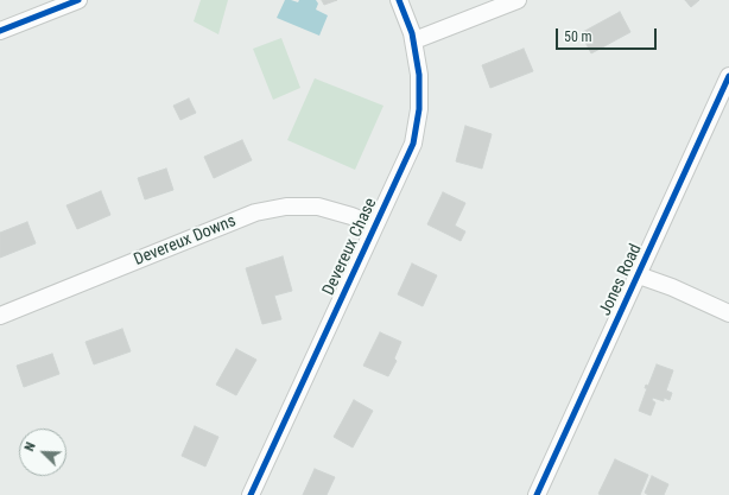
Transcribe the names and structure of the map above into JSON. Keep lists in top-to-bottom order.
{
  "streets": {
    "street": ["Devereux Downs", "Devereux Chase", "Jones Road"]
  },
  "crossings": [
    ["Devereux Downs", "Devereux Chase"]
  ],
  "scale_bar": "50 m",
  "north": "top left"
}
